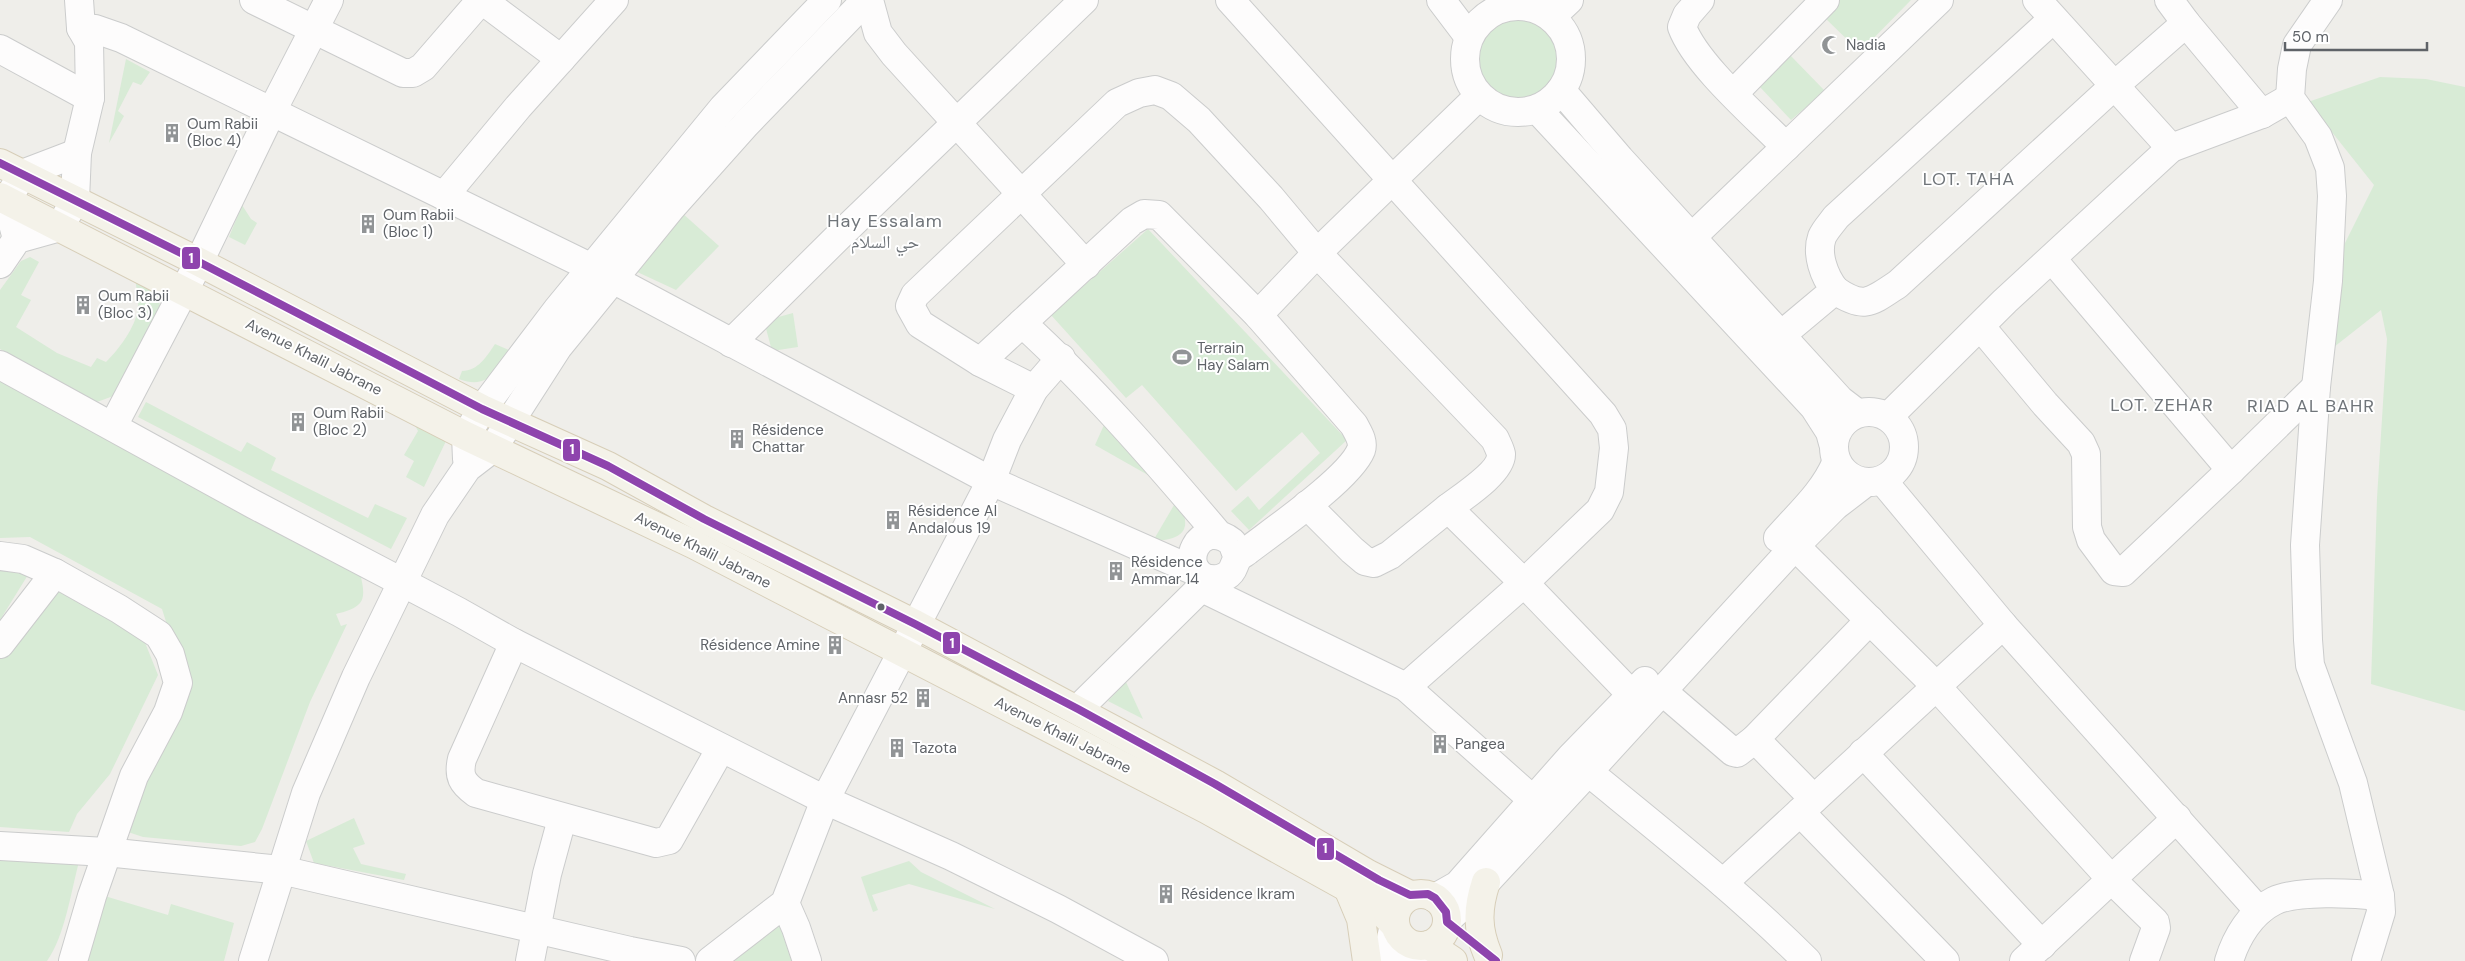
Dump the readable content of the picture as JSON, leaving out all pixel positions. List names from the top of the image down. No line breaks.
{"streets":{"main road":["Avenue Khalil Jabrane"]},"districts":["LOT. TAHA","Hay Essalam حي السلام","LOT. ZEHAR","RIAD AL BAHR"],"places":{"mosque":["Nadia"],"building":["Oum Rabii (Bloc 4)","Oum Rabii (Bloc 1)","Oum Rabii (Bloc 3)","Oum Rabii (Bloc 2)","Résidence Chattar","Résidence Al Andalous 19","Résidence Ammar 14","Résidence Amine","Annasr 52","Pangea","Tazota","Résidence Ikram"],"sports":["Terrain Hay Salam"]},"lines":["transit line 1"],"scale_bar":"50 m"}
